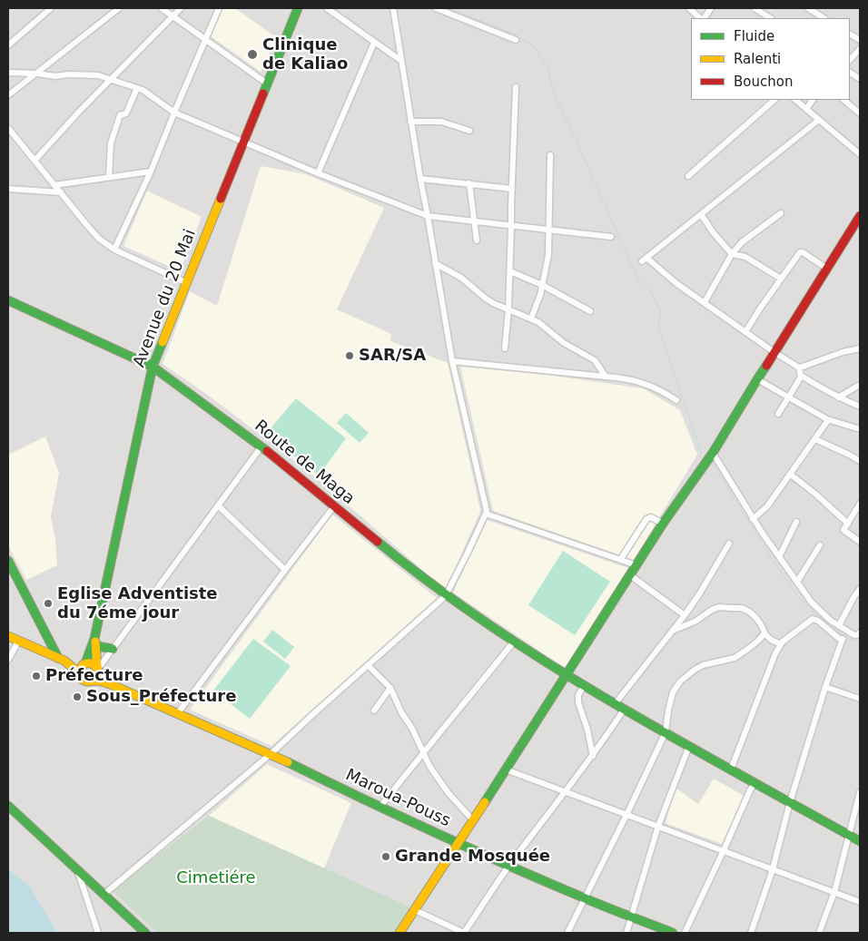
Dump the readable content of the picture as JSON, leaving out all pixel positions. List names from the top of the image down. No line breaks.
{"streets":{"main road":["Avenue du 20 Mai","Route de Maga","Maroua-Pouss"]},"crossings":[["Avenue du 20 Mai","Route de Maga"]],"parks":["Cimetiére"],"places":["Clinique de Kaliao","SAR/SA","Eglise Adventiste du 7éme jour","Préfecture","Sous_Préfecture","Grande Mosquée"],"legend":["Fluide","Ralenti","Bouchon"]}
